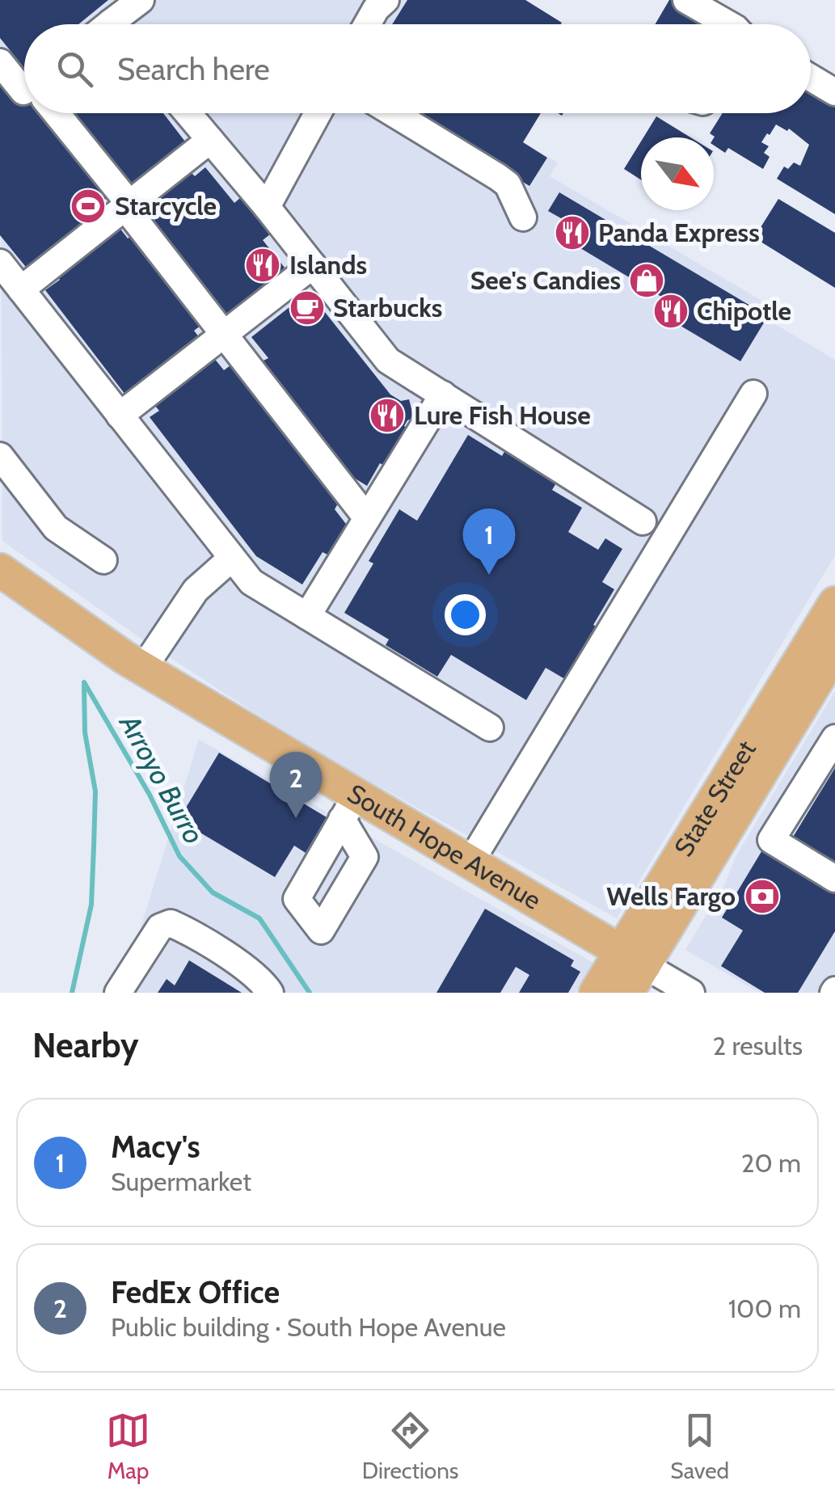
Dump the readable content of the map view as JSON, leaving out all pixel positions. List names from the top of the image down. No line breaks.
{"streets":{"main road":["State Street","South Hope Avenue"]},"crossings":[["State Street","South Hope Avenue"]],"water":["Arroyo Burro"],"places":{"sports":["Starcycle"],"restaurant":["Panda Express","Islands","Chipotle","Lure Fish House"],"shop":["See's Candies"],"cafe":["Starbucks"],"bank":["Wells Fargo"]},"north":"bottom right","page":{"search":"Search here","pins":["1","2"],"heading":["Nearby","2 results"],"list":[{"mark":"1","name":"Macy's","note":"Supermarket","value":"20 m"},{"mark":"2","name":"FedEx Office","note":"Public building · South Hope Avenue","value":"100 m"}],"nav":["Map","Directions","Saved"]}}
